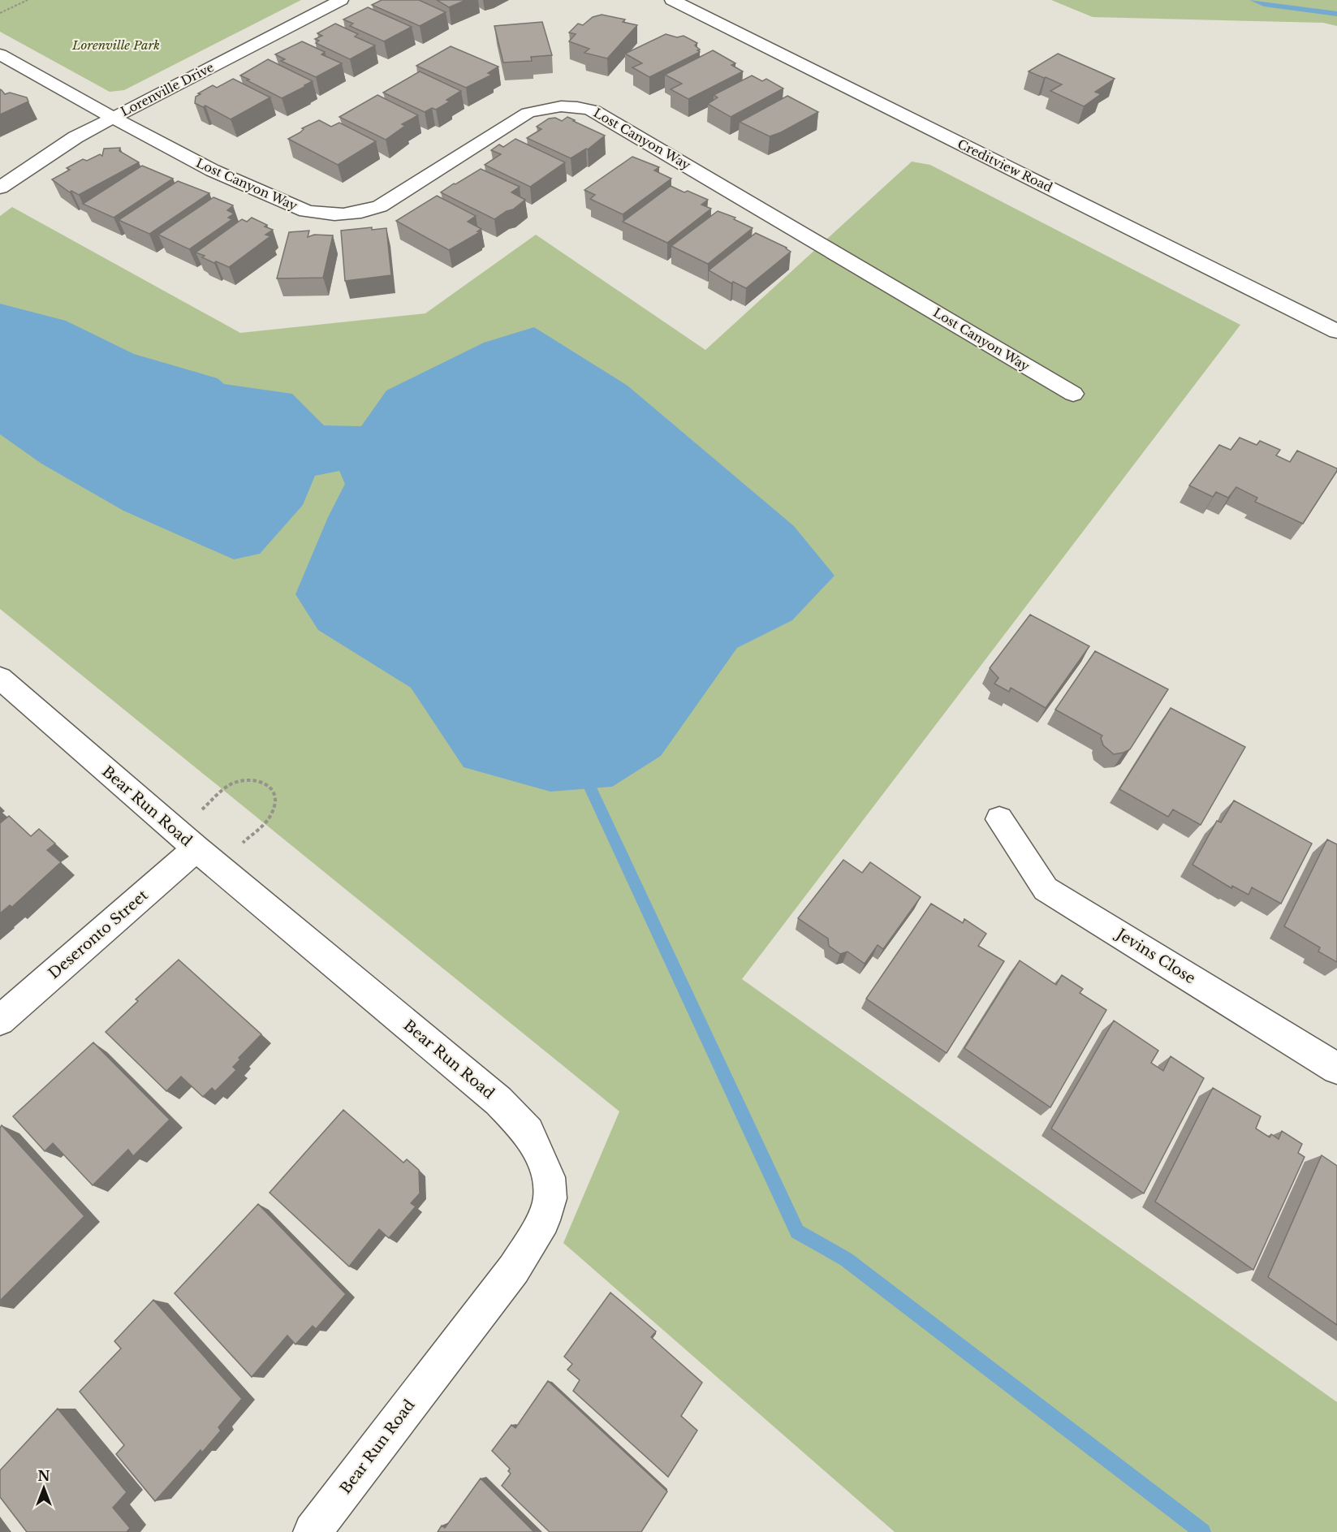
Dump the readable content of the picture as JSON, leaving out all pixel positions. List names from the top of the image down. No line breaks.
{"streets":{"street":["Lorenville Drive","Lost Canyon Way","Creditview Road","Bear Run Road","Deseronto Street","Jevins Close"]},"crossings":[["Lorenville Drive","Lost Canyon Way"],["Bear Run Road","Deseronto Street"]],"parks":["Lorenville Park"],"north":"top"}
